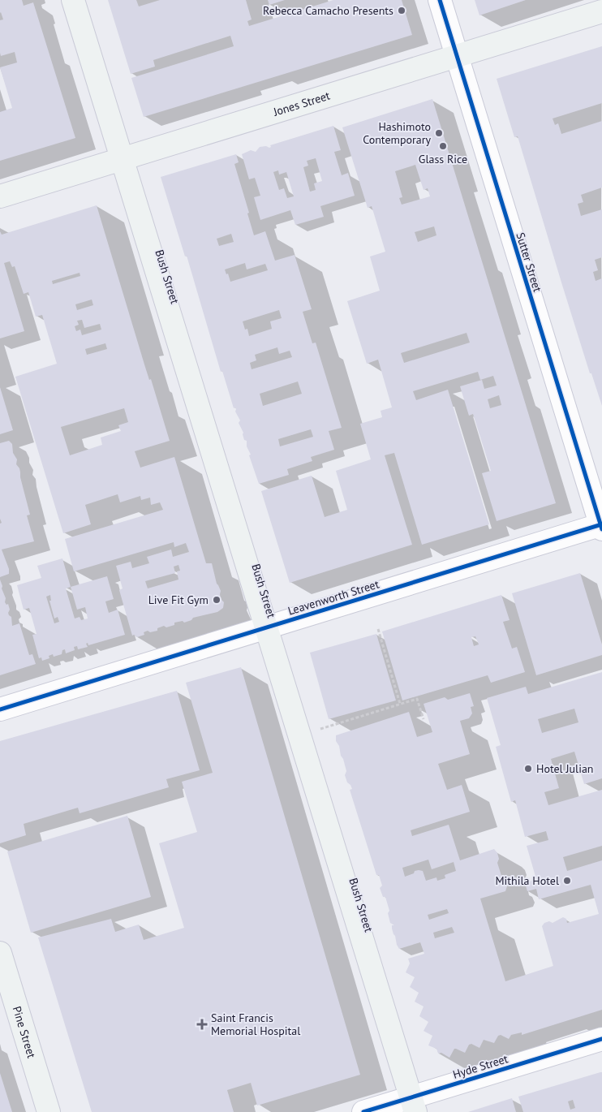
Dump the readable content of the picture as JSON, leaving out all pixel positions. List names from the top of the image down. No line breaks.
{"streets":{"main road":["Jones Street","Bush Street","Pine Street"],"street":["Sutter Street","Leavenworth Street","Hyde Street"]},"crossings":[["Jones Street","Sutter Street"],["Jones Street","Bush Street"],["Sutter Street","Leavenworth Street"],["Bush Street","Leavenworth Street"],["Bush Street","Hyde Street"]],"places":{"other":["Rebecca Camacho Presents","Hashimoto Contemporary","Glass Rice","Live Fit Gym","Hotel Julian","Mithila Hotel"],"health":["Saint Francis Memorial Hospital"]}}
